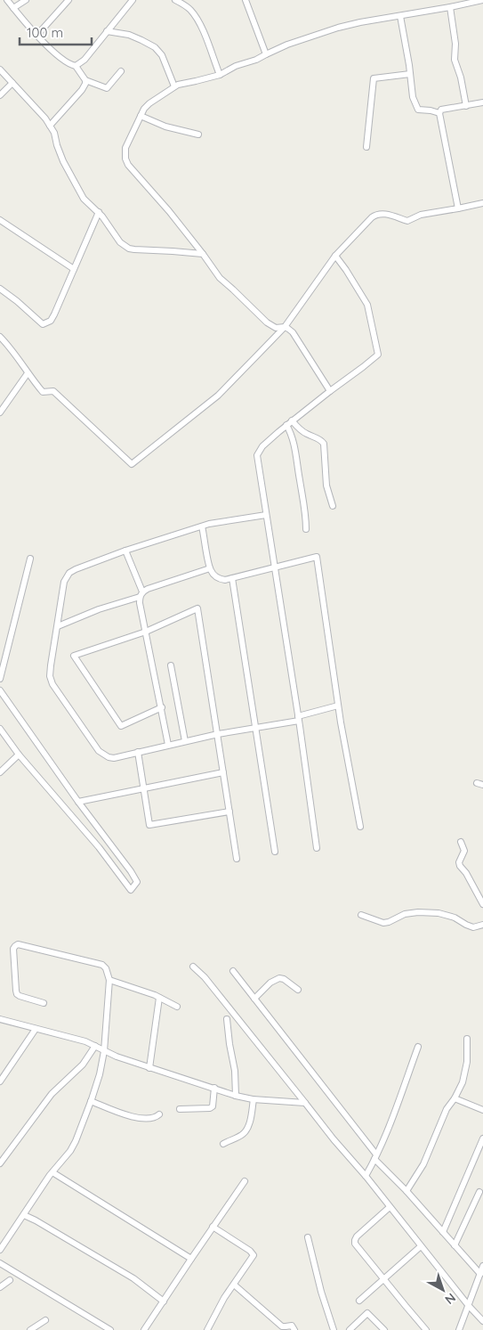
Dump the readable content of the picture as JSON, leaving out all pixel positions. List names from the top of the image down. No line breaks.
{"scale_bar":"100 m","north":"bottom right"}
